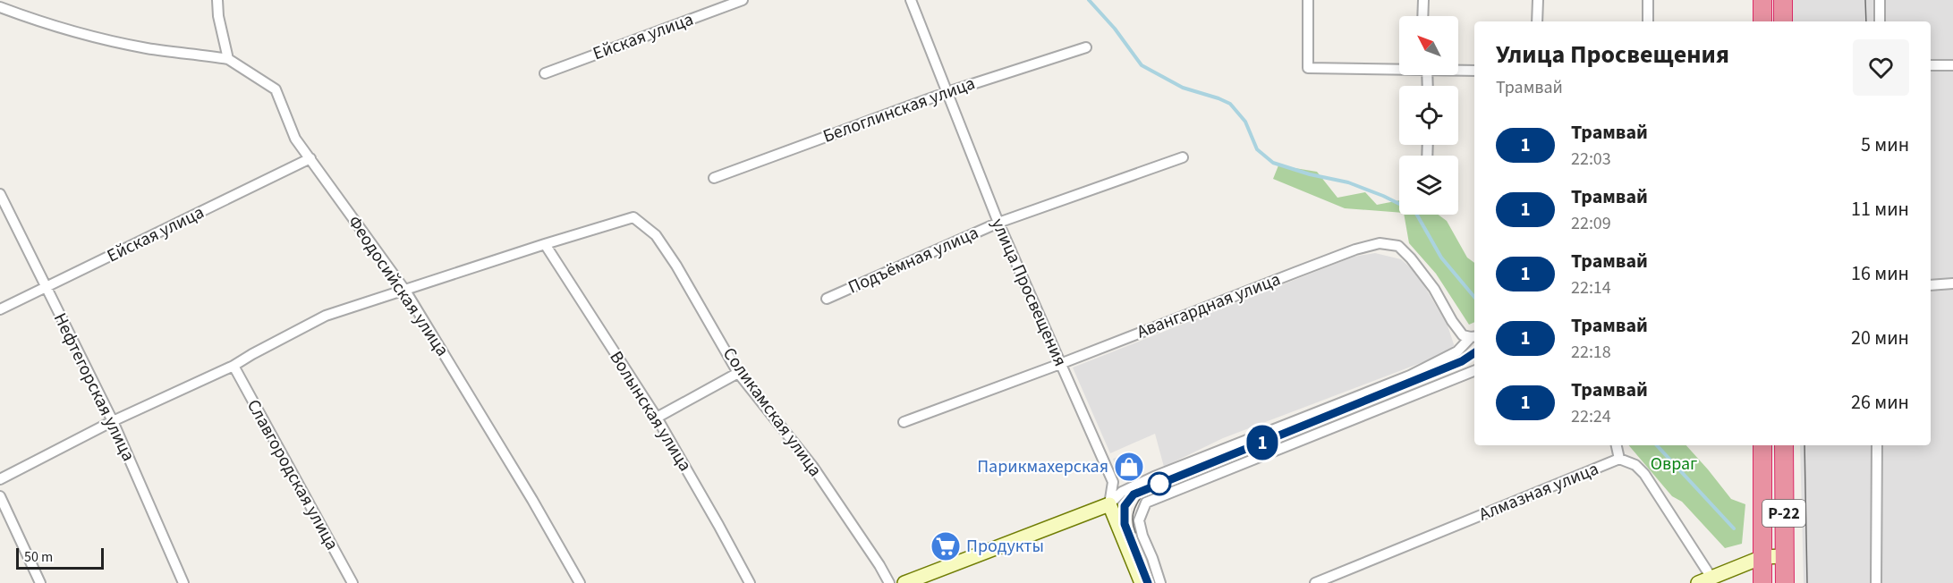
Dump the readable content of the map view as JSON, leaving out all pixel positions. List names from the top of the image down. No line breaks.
{"streets":{"highway":["Р-22"],"street":["Ейская улица","Белоглинская улица","Подъёмная улица","Феодосийская улица","улица Просвещения","Авангардная улица","Нефтегорская улица","Волынская улица","Соликамская улица","Славгородская улица","Алмазная улица"]},"crossings":[["Ейская улица","Феодосийская улица"],["Ейская улица","Нефтегорская улица"],["Белоглинская улица","улица Просвещения"],["Подъёмная улица","улица Просвещения"],["улица Просвещения","Авангардная улица"],["Волынская улица","Соликамская улица"]],"parks":["Овраг"],"places":{"shop":["Парикмахерская"],"supermarket":["Продукты"]},"lines":["tram line 1"],"scale_bar":"50 m","north":"top left","page":{"on_map":"1","heading":["Улица Просвещения","Трамвай"],"list":[{"mark":"1","name":"Трамвай","note":"22:03","value":"5 мин"},{"mark":"1","name":"Трамвай","note":"22:09","value":"11 мин"},{"mark":"1","name":"Трамвай","note":"22:14","value":"16 мин"},{"mark":"1","name":"Трамвай","note":"22:18","value":"20 мин"},{"mark":"1","name":"Трамвай","note":"22:24","value":"26 мин"}],"scale":"50 m"}}
